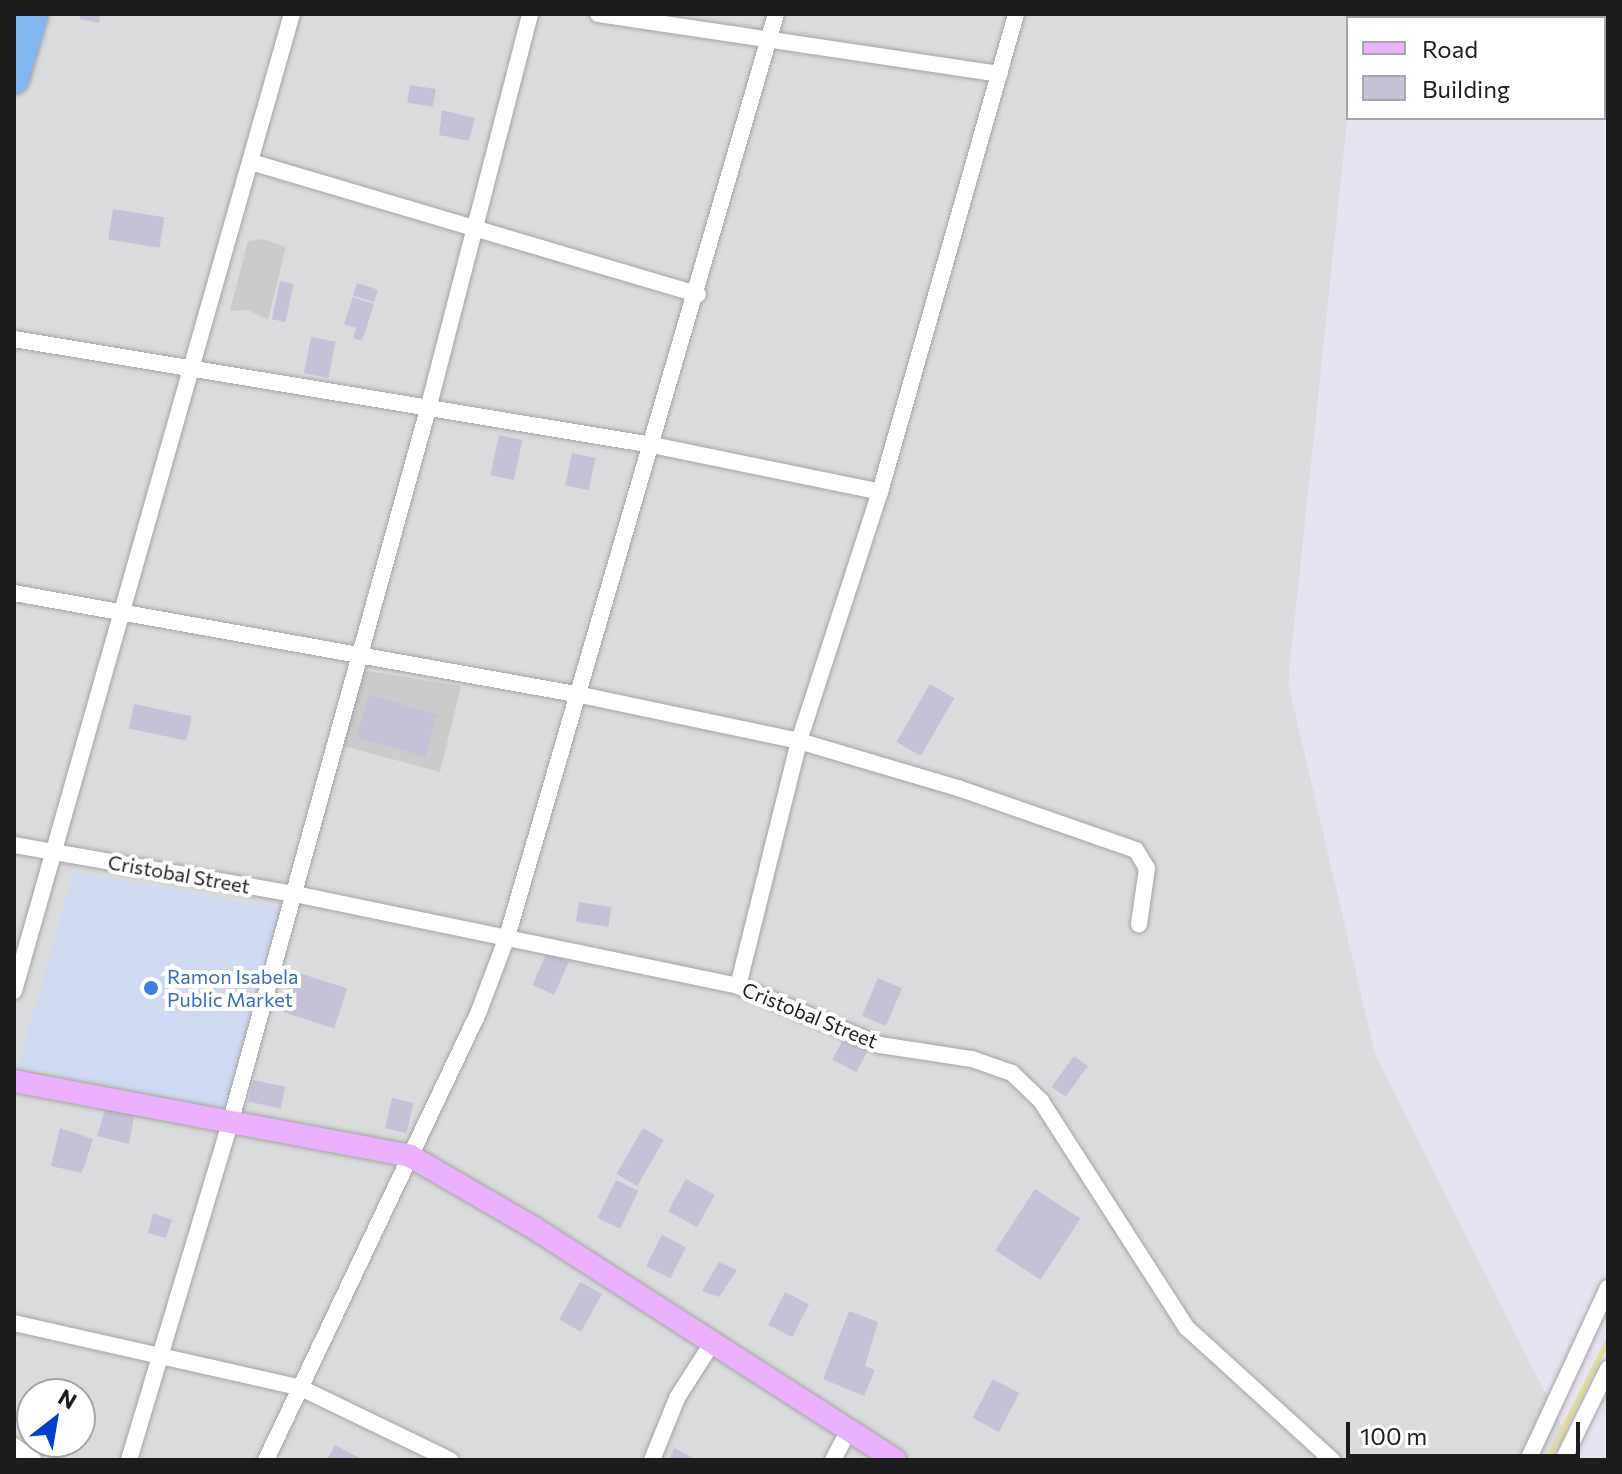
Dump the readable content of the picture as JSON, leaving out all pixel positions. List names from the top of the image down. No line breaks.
{"streets":{"street":["Cristobal Street"]},"places":["Ramon Isabela Public Market"],"legend":["Road","Building"],"scale_bar":"100 m","north":"top right"}
